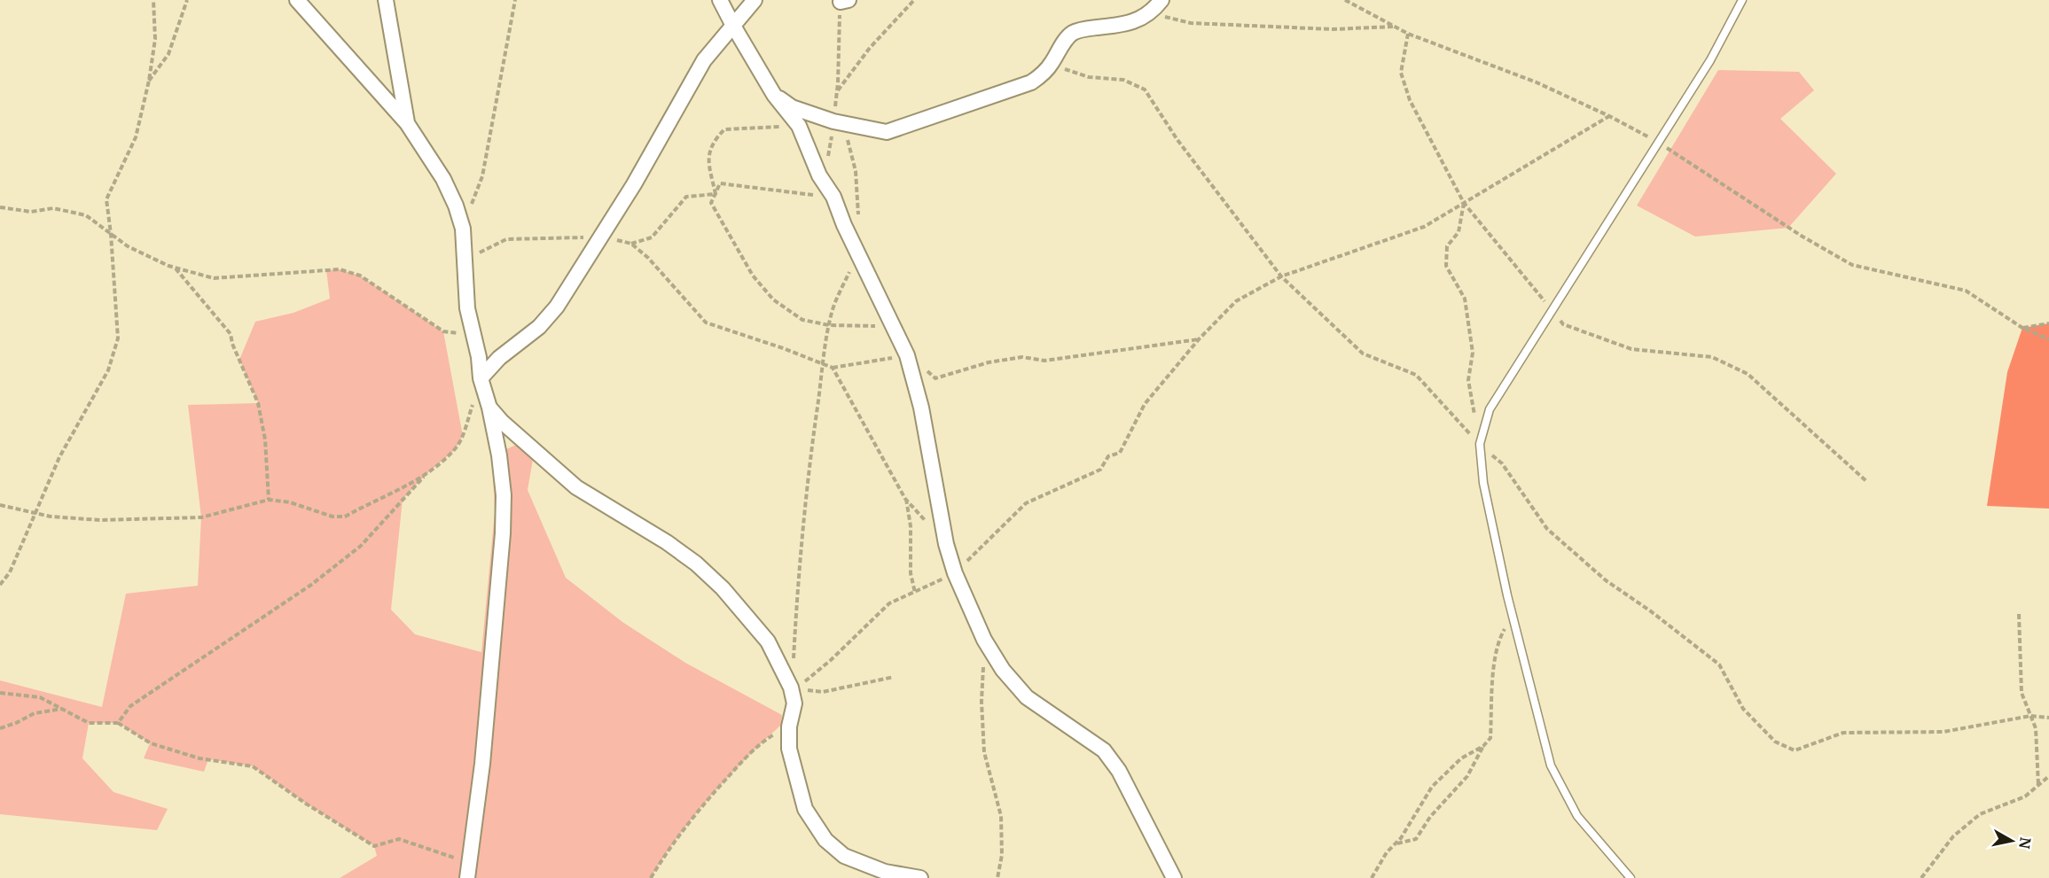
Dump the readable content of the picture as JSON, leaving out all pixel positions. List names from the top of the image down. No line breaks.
{"north":"right"}
